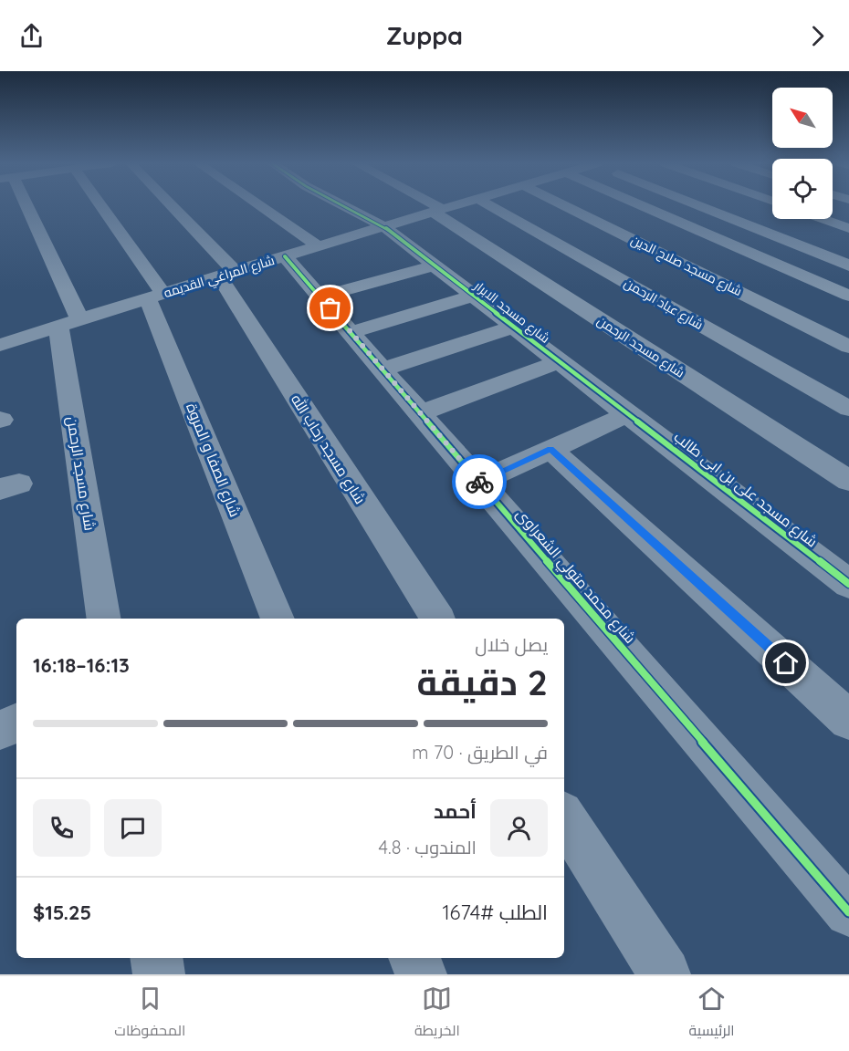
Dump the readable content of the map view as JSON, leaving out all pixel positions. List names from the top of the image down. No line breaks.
{"streets":{"street":["شارع مسجد صلاح الدين","شارع المراغي القديمه","شارع عباد الرحمن","شارع مسجد الابرار","شارع مسجد الرحمن","شارع مسجد رحاب الله","شارع الصفا و المروة","شارع مسجد على بن ابى طالب","شارع محمد متولي الشعراوى"]},"crossings":[["شارع المراغي القديمه","شارع مسجد الابرار"],["شارع المراغي القديمه","شارع مسجد الرحمن"],["شارع المراغي القديمه","شارع مسجد رحاب الله"],["شارع المراغي القديمه","شارع الصفا و المروة"],["شارع المراغي القديمه","شارع محمد متولي الشعراوى"],["شارع مسجد الابرار","شارع مسجد على بن ابى طالب"]],"north":"top left","page":{"header":"Zuppa","heading":["2 دقيقة","يصل خلال","16:13–16:18"],"panel":["أحمد","المندوب · 4.8","الطلب #1674","$15.25"],"bar":"في الطريق · 70 m","tabs":["الرئيسية","الخريطة","المحفوظات"]}}
